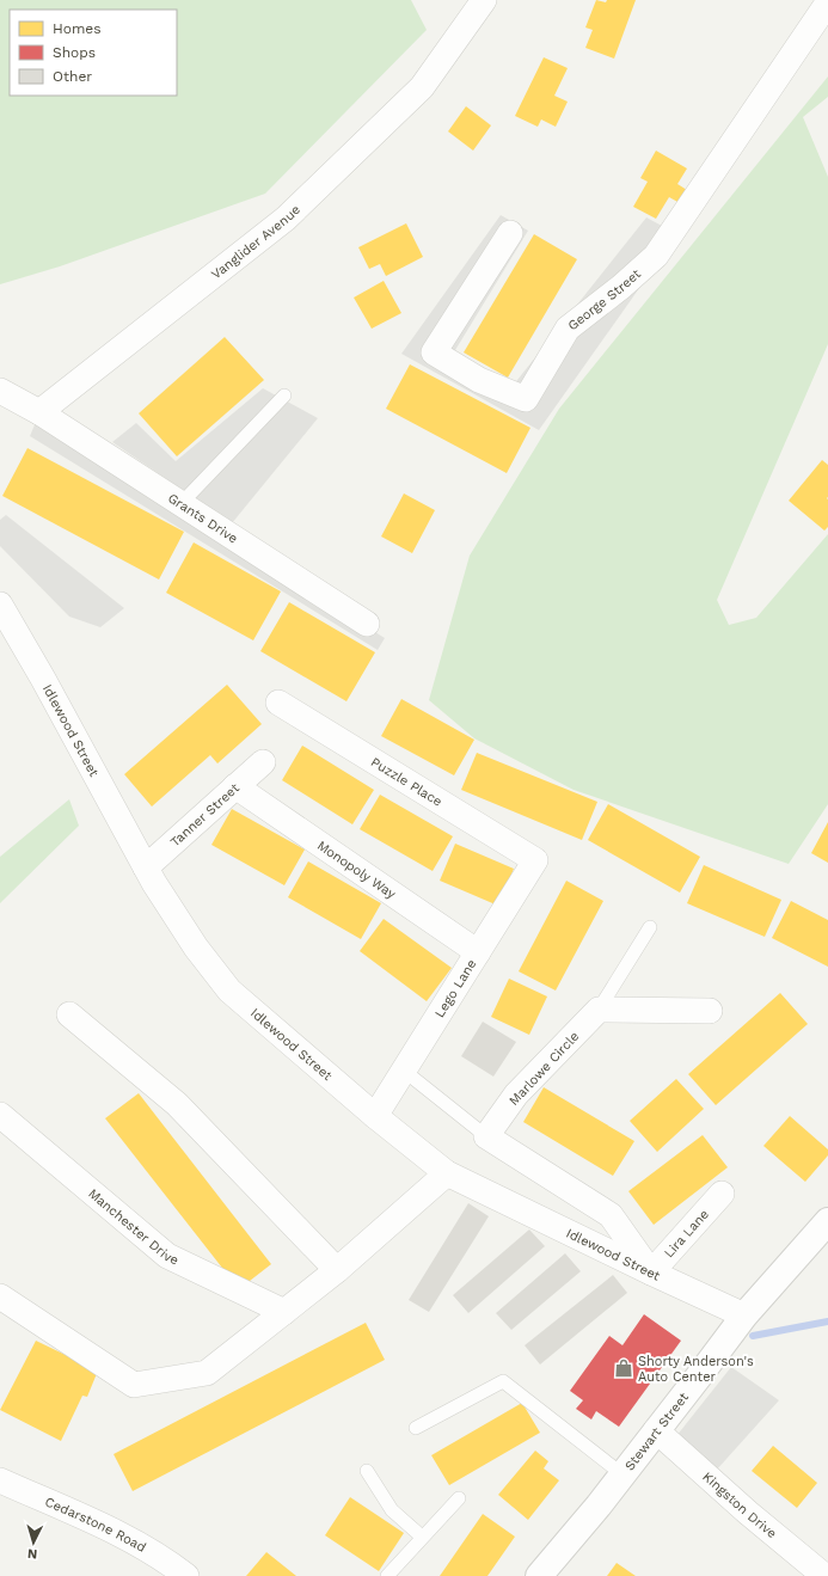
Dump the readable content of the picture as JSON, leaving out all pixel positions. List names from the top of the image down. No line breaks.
{"streets":{"street":["Vanglider Avenue","George Street","Grants Drive","Idlewood Street","Puzzle Place","Tanner Street","Monopoly Way","Lego Lane","Marlowe Circle","Manchester Drive","Lira Lane","Stewart Street","Kingston Drive","Cedarstone Road"]},"crossings":[["Vanglider Avenue","Grants Drive"],["Idlewood Street","Tanner Street"],["Idlewood Street","Lego Lane"],["Idlewood Street","Lira Lane"],["Idlewood Street","Stewart Street"],["Puzzle Place","Lego Lane"],["Tanner Street","Monopoly Way"],["Monopoly Way","Lego Lane"],["Stewart Street","Kingston Drive"]],"places":{"shop":["Shorty Anderson's Auto Center"]},"legend":["Homes","Shops","Other"],"north":"bottom"}
